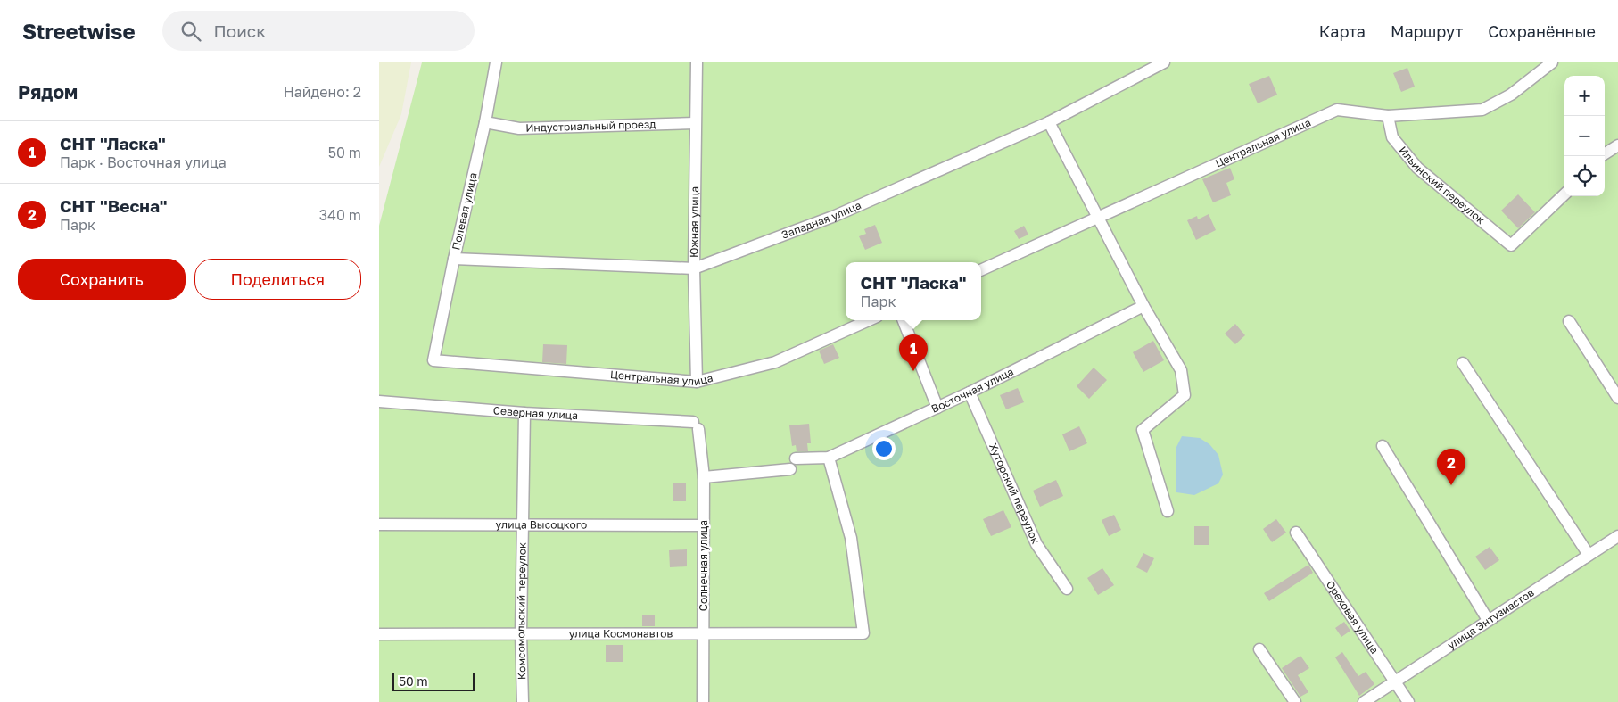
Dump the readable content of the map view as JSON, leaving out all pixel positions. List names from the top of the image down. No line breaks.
{"streets":{"street":["Индустриальный проезд","Центральная улица","Ильинский переулок","Полевая улица","Западная улица","Южная улица","Восточная улица","Северная улица","Хуторский переулок","улица Высоцкого","Солнечная улица","Комсомольский переулок","Ореховая улица","улица Энтузиастов","улица Космонавтов"]},"crossings":[["Индустриальный проезд","Полевая улица"],["Индустриальный проезд","Южная улица"],["Центральная улица","Ильинский переулок"],["Центральная улица","Полевая улица"],["Центральная улица","Южная улица"],["Полевая улица","Западная улица"],["Западная улица","Южная улица"],["Восточная улица","Хуторский переулок"],["Восточная улица","Солнечная улица"],["Восточная улица","улица Космонавтов"],["Северная улица","Солнечная улица"],["Северная улица","Комсомольский переулок"],["улица Высоцкого","Солнечная улица"],["улица Высоцкого","Комсомольский переулок"],["Солнечная улица","улица Космонавтов"],["Комсомольский переулок","улица Космонавтов"],["Ореховая улица","улица Энтузиастов"]],"scale_bar":"50 m","page":{"header":"Streetwise","search":"Поиск","nav":["Карта","Маршрут","Сохранённые"],"heading":["Рядом","Найдено: 2"],"map_buttons":["+","−"],"list":[{"mark":"1","name":"СНТ \"Ласка\"","note":"Парк · Восточная улица","value":"50 m"},{"mark":"2","name":"СНТ \"Весна\"","note":"Парк","value":"340 m"}],"buttons":["Сохранить","Поделиться"],"popup":["СНТ \"Ласка\"","Парк"],"pins":["1","2"],"scale":"50 m"}}
